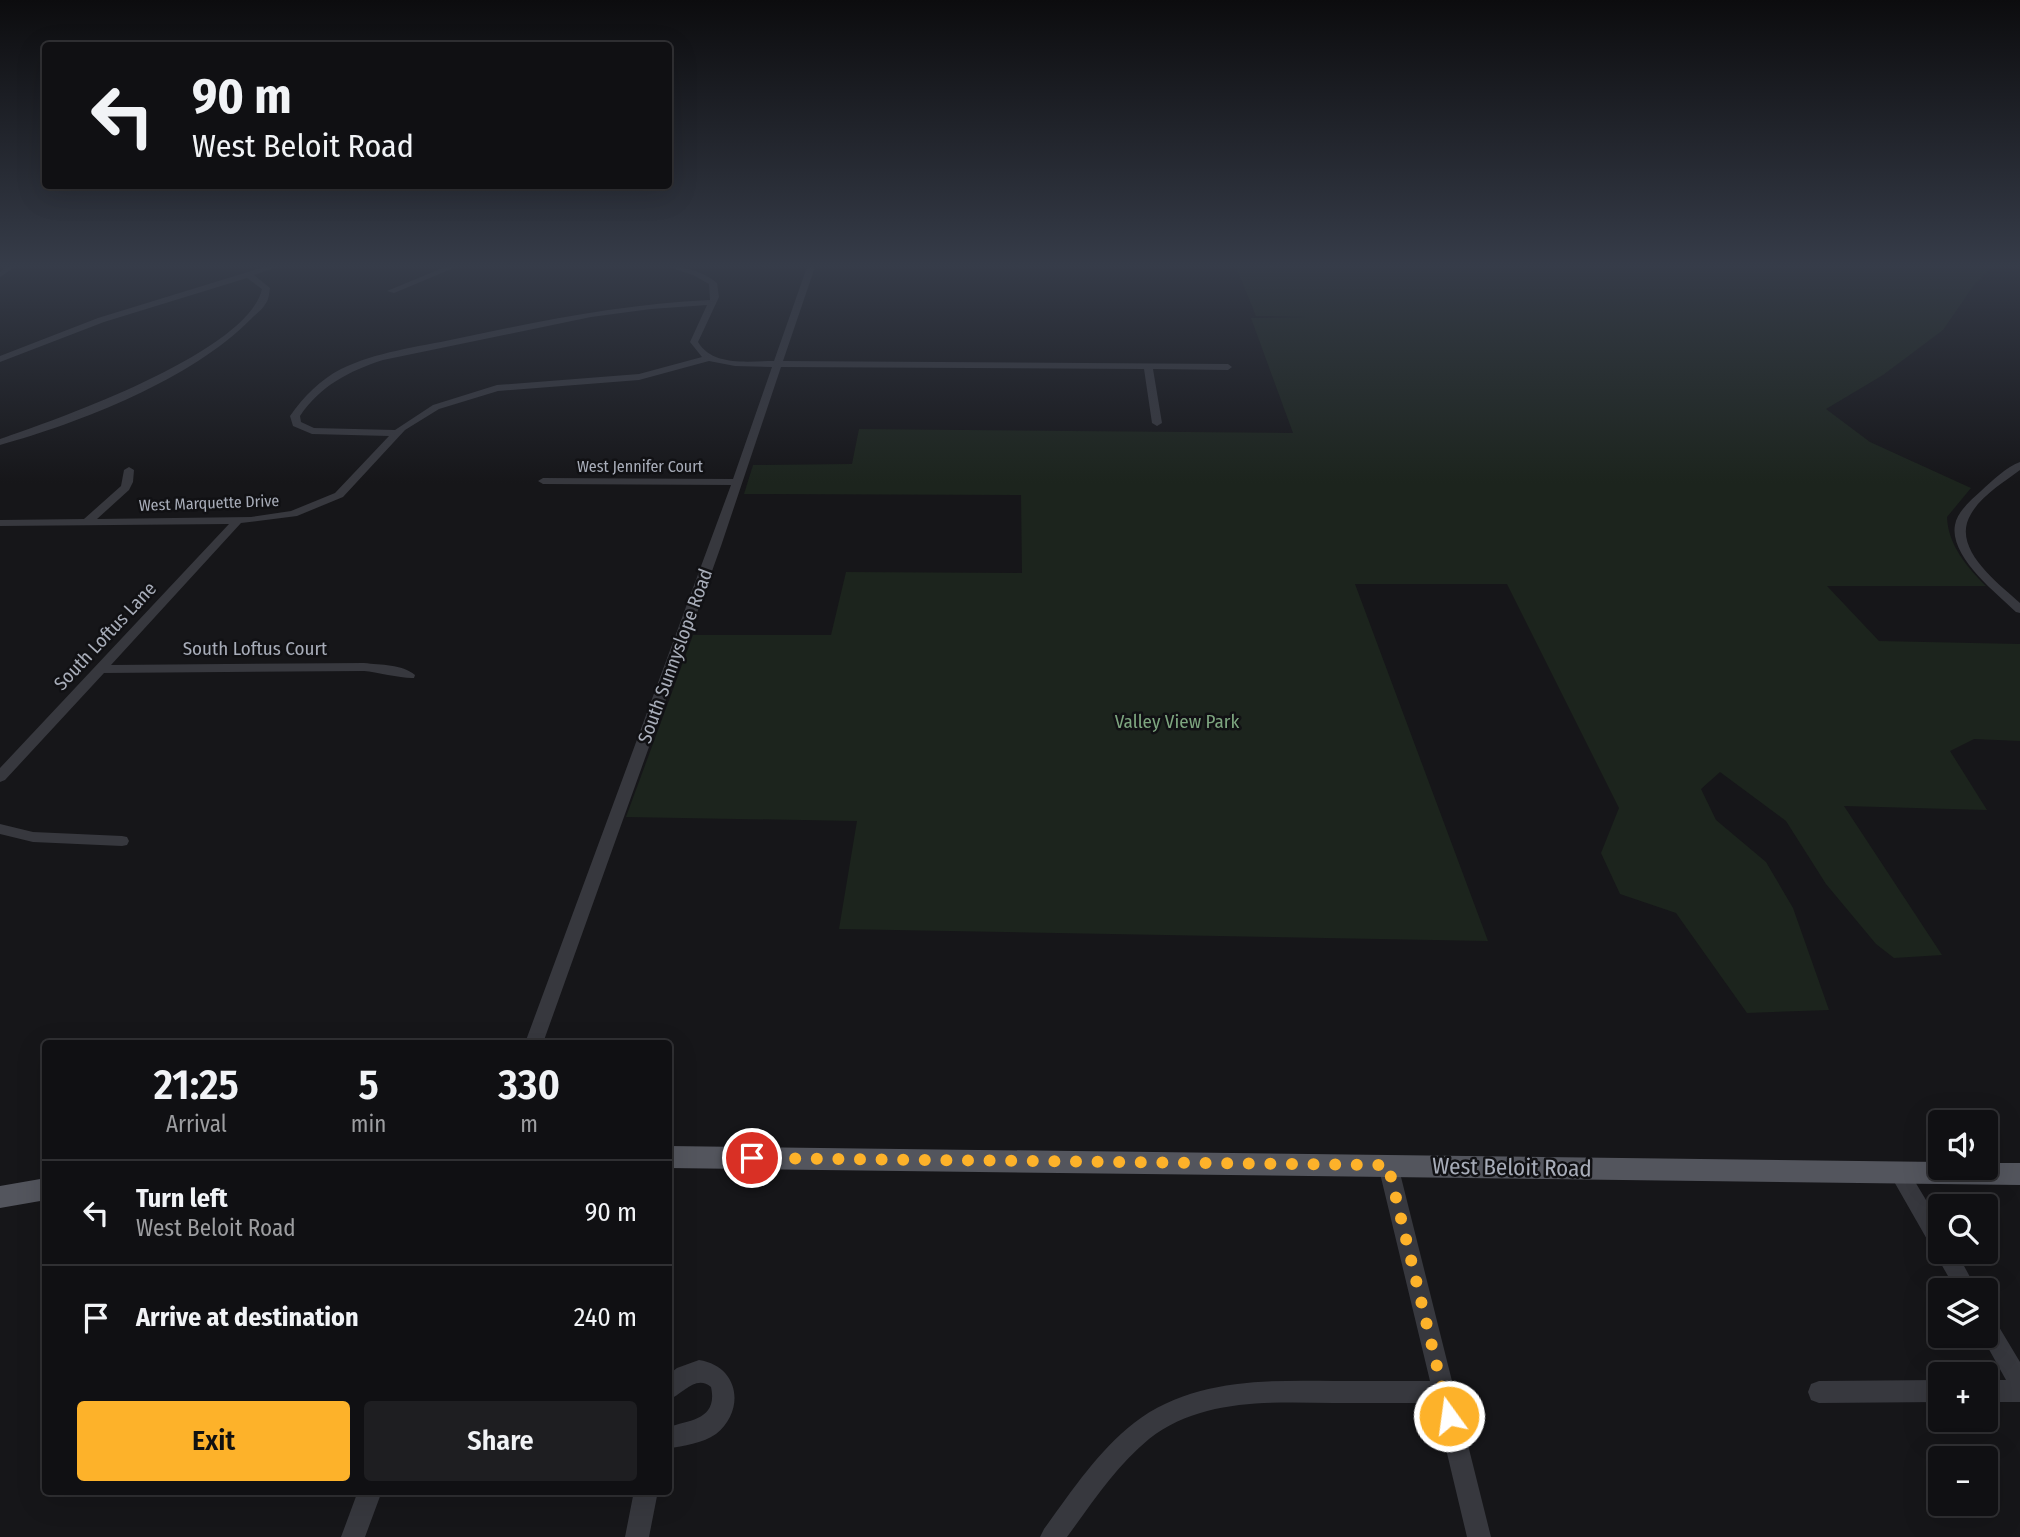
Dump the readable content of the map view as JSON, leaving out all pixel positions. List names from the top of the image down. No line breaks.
{"streets":{"main road":["West Beloit Road"],"street":["West Jennifer Court","West Marquette Drive","South Loftus Lane","South Loftus Court","South Sunnyslope Road"]},"crossings":[["West Jennifer Court","South Sunnyslope Road"],["West Marquette Drive","South Loftus Lane"],["South Loftus Lane","South Loftus Court"]],"parks":["Valley View Park"],"page":{"turn":["90 m","West Beloit Road"],"eta":["21:25","Arrival","5","min","330","m"],"map_buttons":["+","−"],"list":[{"name":"Turn left","note":"West Beloit Road","value":"90 m"},{"name":"Arrive at destination","value":"240 m"}],"buttons":["Exit","Share"]}}
